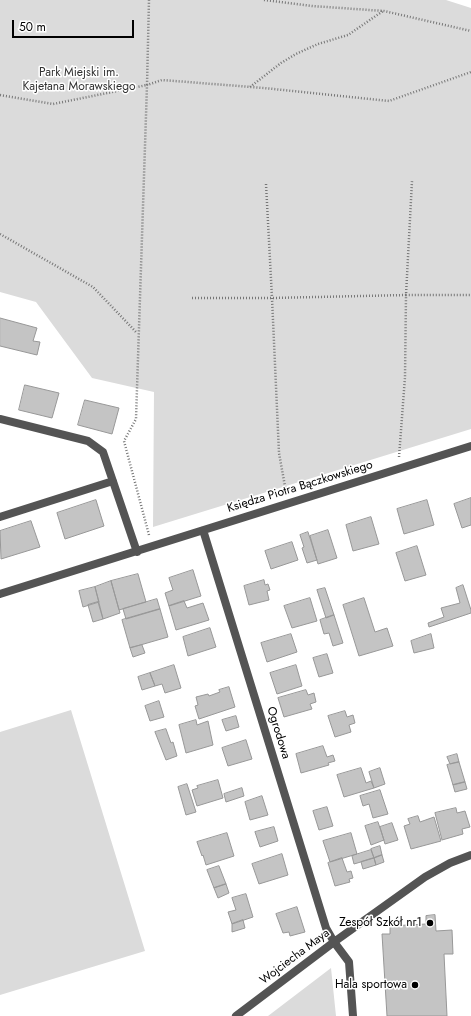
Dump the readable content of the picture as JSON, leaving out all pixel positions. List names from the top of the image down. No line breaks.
{"streets":{"street":["Księdza Piotra Bączkowskiego","Ogrodowa","Wojciecha Maya"]},"crossings":[["Księdza Piotra Bączkowskiego","Ogrodowa"],["Ogrodowa","Wojciecha Maya"]],"parks":["Park Miejski im. Kajetana Morawskiego"],"places":["Zespół Szkół nr1","Hala sportowa"],"scale_bar":"50 m"}
